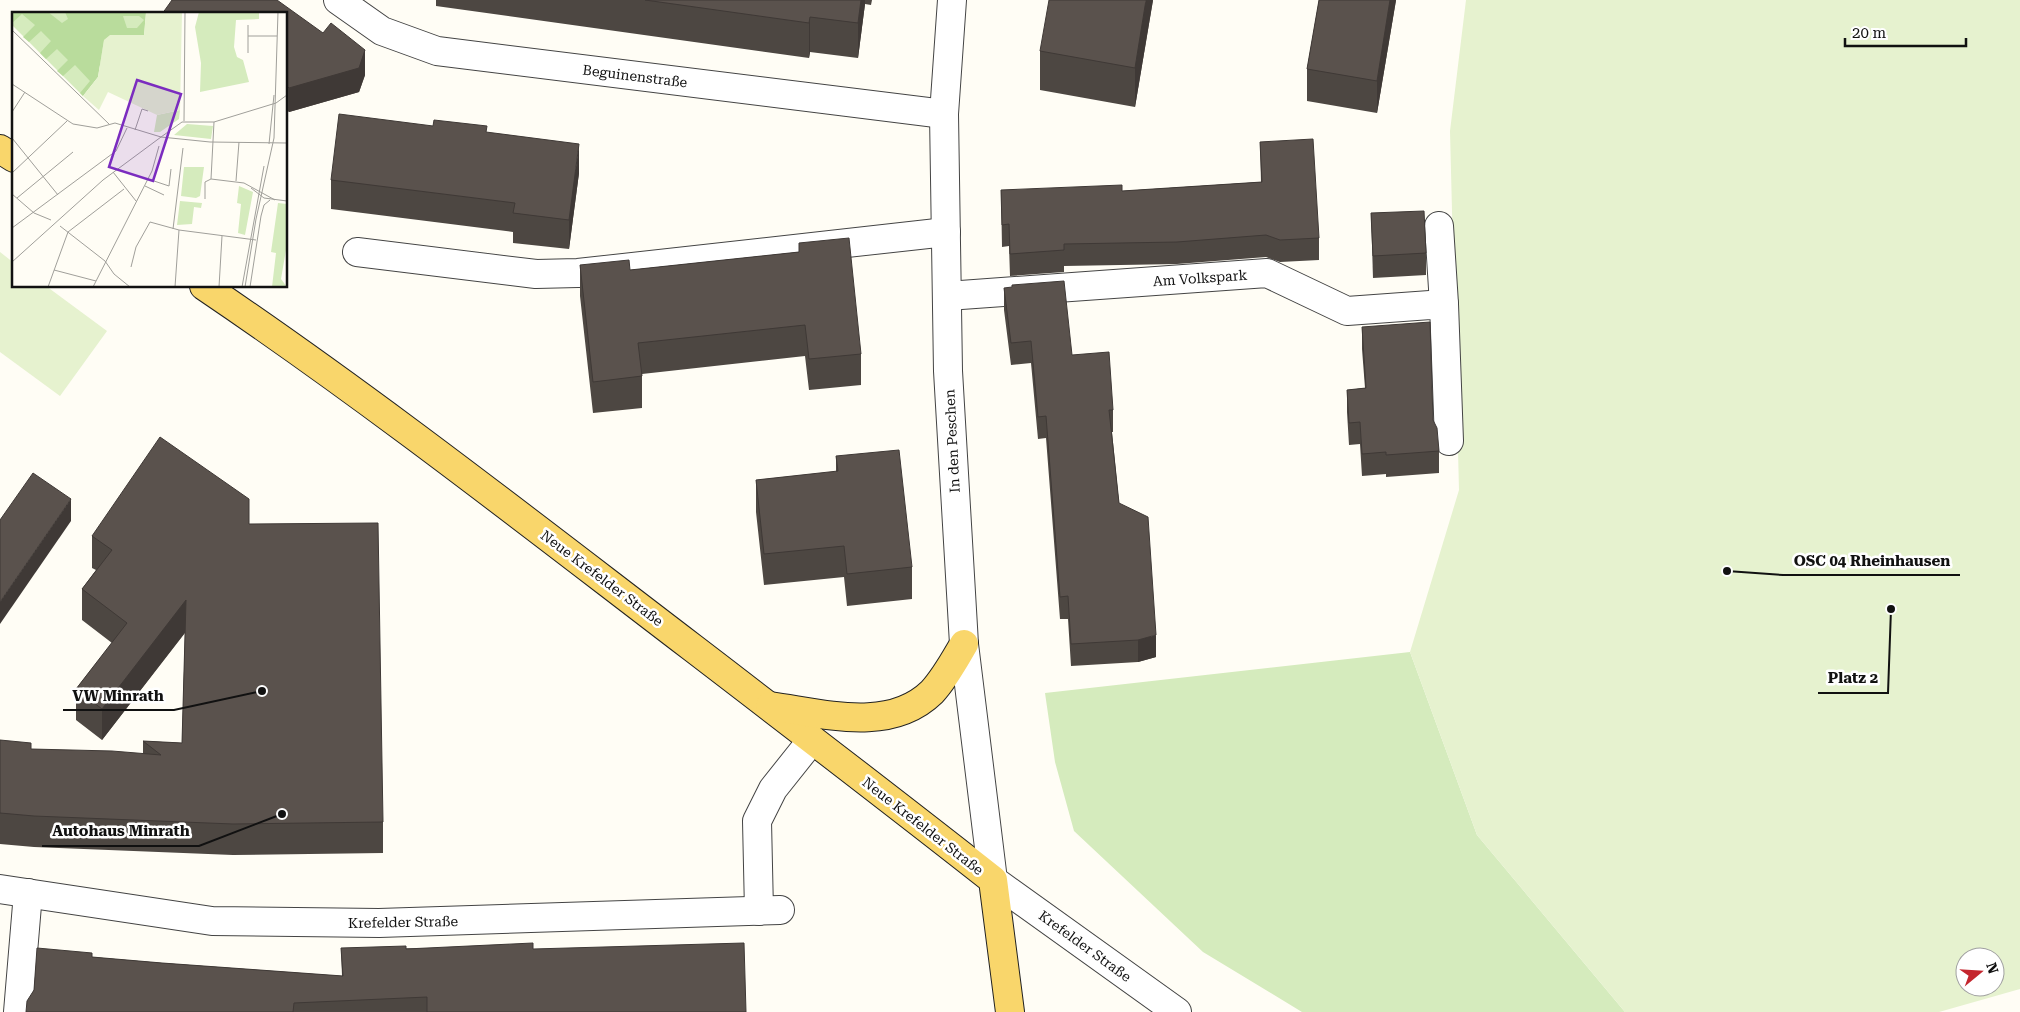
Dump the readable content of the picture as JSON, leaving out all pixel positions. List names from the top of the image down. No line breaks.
{"streets":{"main road":["Neue Krefelder Straße"],"street":["Beguinenstraße","Am Volkspark","In den Peschen","Krefelder Straße"]},"crossings":[["Beguinenstraße","In den Peschen"],["Am Volkspark","In den Peschen"],["In den Peschen","Neue Krefelder Straße"],["In den Peschen","Krefelder Straße"],["Neue Krefelder Straße","Krefelder Straße"]],"places":["OSC 04 Rheinhausen","Platz 2","VW Minrath","Autohaus Minrath"],"scale_bar":"20 m","north":"right"}
